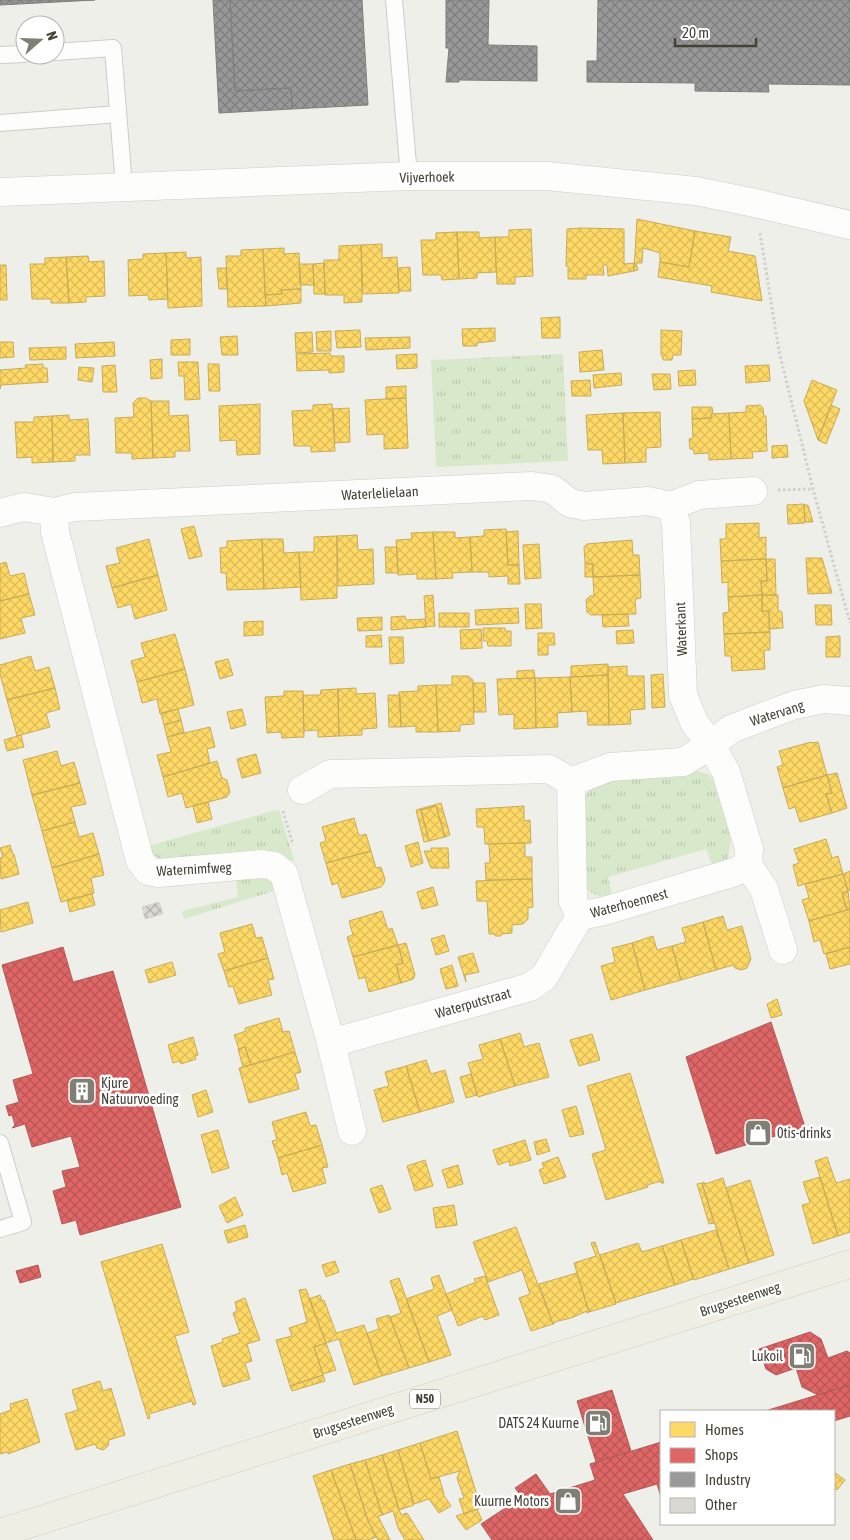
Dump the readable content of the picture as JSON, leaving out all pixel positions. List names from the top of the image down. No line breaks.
{"streets":{"main road":["Brugsesteenweg","N50"],"street":["Vijverhoek","Waterlelielaan","Waterkant","Watervang","Waternimfweg","Waterhoennest","Waterputstraat"]},"crossings":[["Waterlelielaan","Waterkant"],["Waterlelielaan","Waternimfweg"],["Waterkant","Watervang"],["Waterhoennest","Waterputstraat"]],"places":{"building":["Kjure Natuurvoeding"],"shop":["0tis-drinks","Kuurne Motors"],"fuel station":["Lukoil","DATS 24 Kuurne"]},"legend":["Homes","Shops","Industry","Other"],"scale_bar":"20 m","north":"right"}
